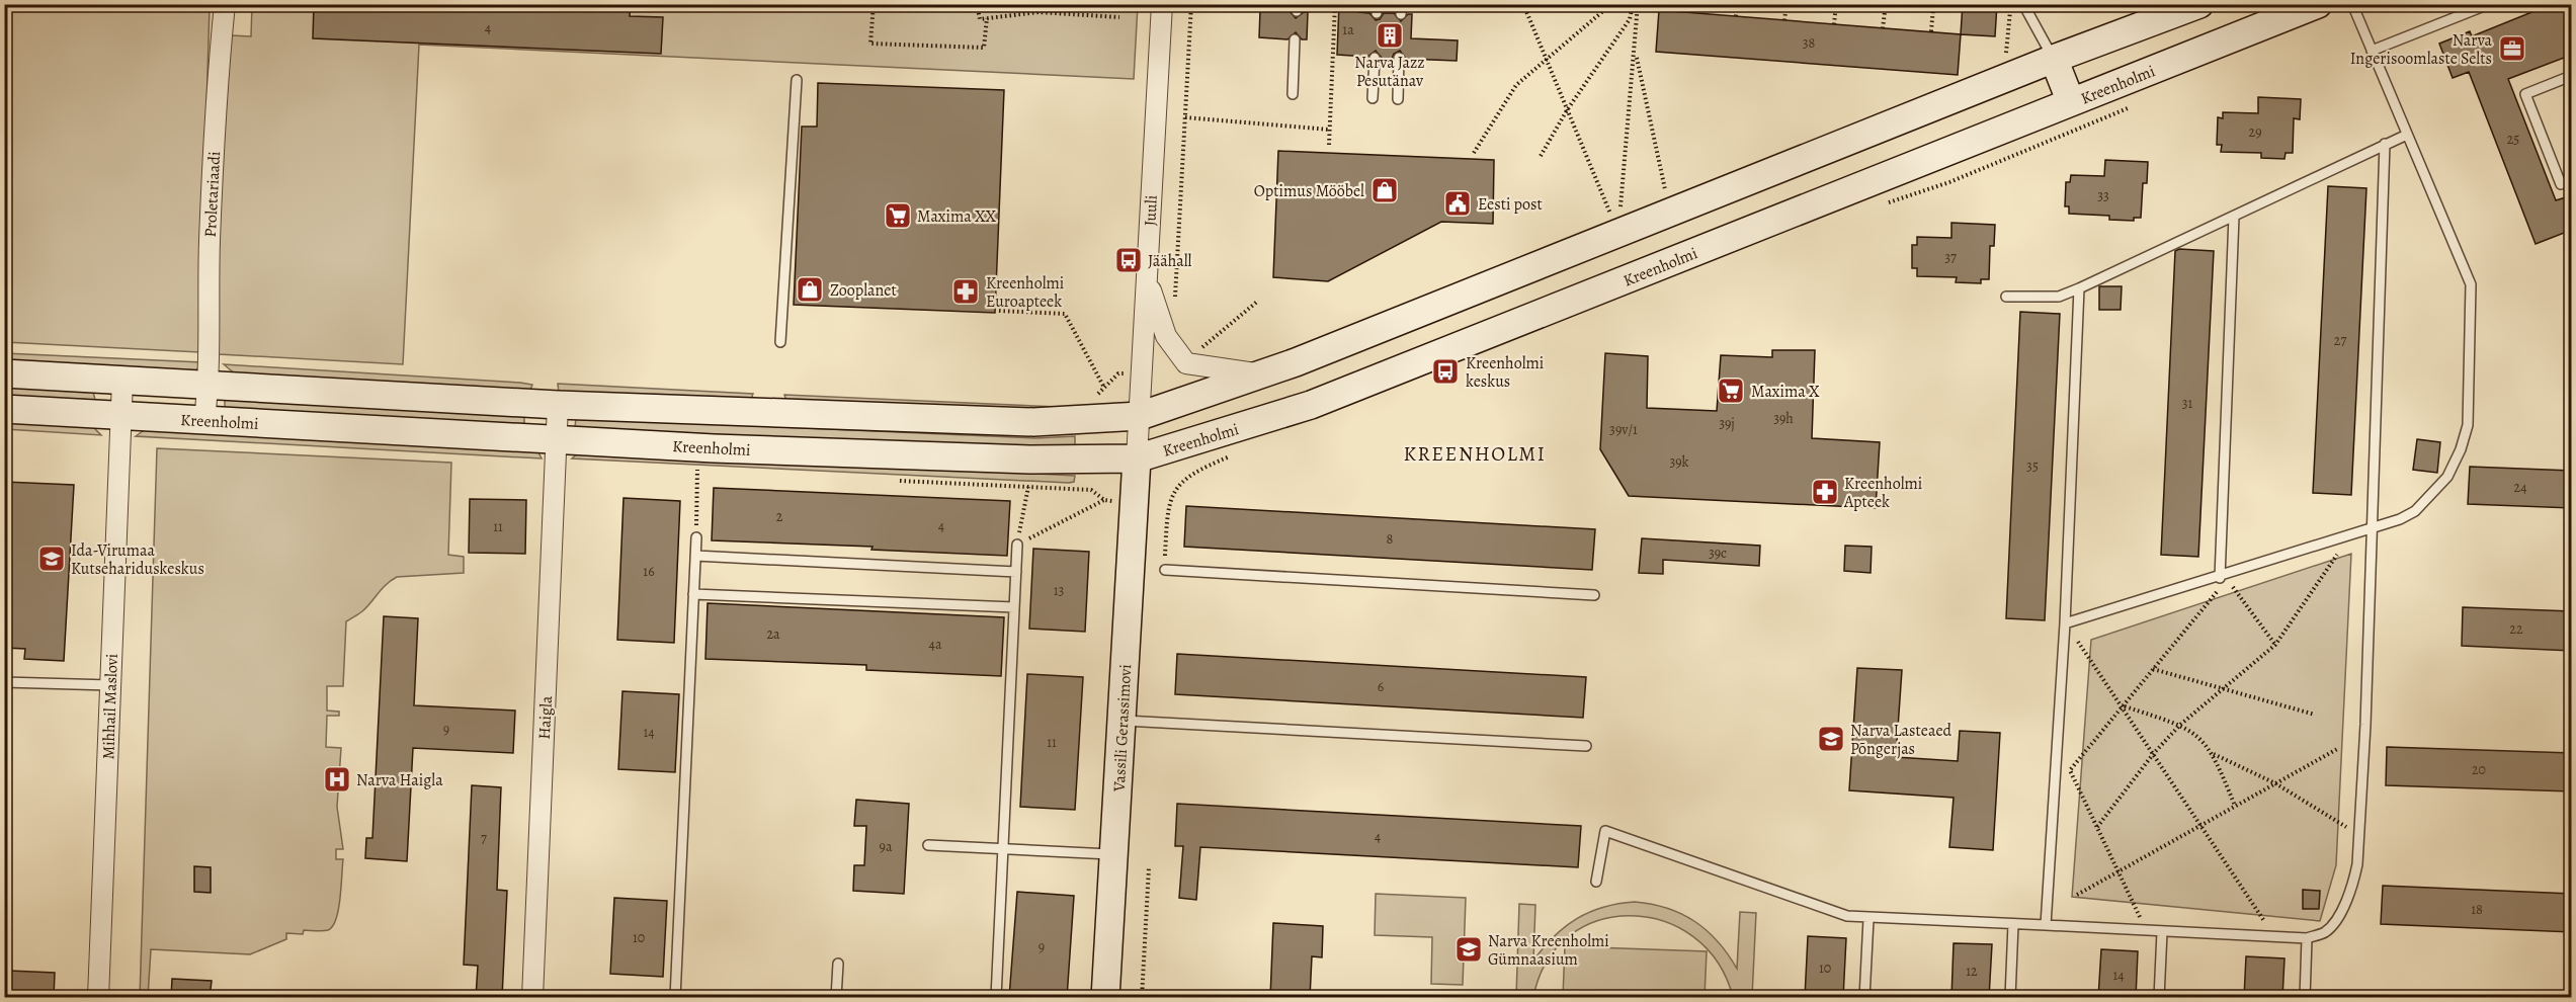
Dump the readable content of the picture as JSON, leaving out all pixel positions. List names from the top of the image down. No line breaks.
{"streets":{"main road":["Kreenholmi","Vassili Gerassimovi"],"street":["Proletariaadi","Juuli","Mihhail Maslovi","Haigla"]},"crossings":[["Kreenholmi","Proletariaadi"],["Kreenholmi","Juuli"],["Kreenholmi","Mihhail Maslovi"],["Kreenholmi","Haigla"],["Kreenholmi","Vassili Gerassimovi"],["Juuli","Vassili Gerassimovi"]],"districts":["KREENHOLMI"],"places":{"building":["Narva Jazz Pesutänav"],"office":["Narva Ingerisoomlaste Selts"],"shop":["Optimus Mööbel","Zooplanet"],"public building":["Eesti post"],"supermarket":["Maxima XX","Maxima X"],"bus stop":["Jäähall","Kreenholmi keskus"],"pharmacy":["Kreenholmi Euroapteek","Kreenholmi Apteek"],"school or university":["Ida-Virumaa Kutsehariduskeskus","Narva Lasteaed Põngerjas","Narva Kreenholmi Gümnaasium"],"hospital":["Narva Haigla"]},"house_numbers":["4","1a","38","29","25","33","37","27","31","39h","39j","39v/1","39k","35","24","2","4","11","8","39c","16","13","22","2a","4a","6","9","14","11","20","4","7","9a","18","10","9","10","12","14"]}
